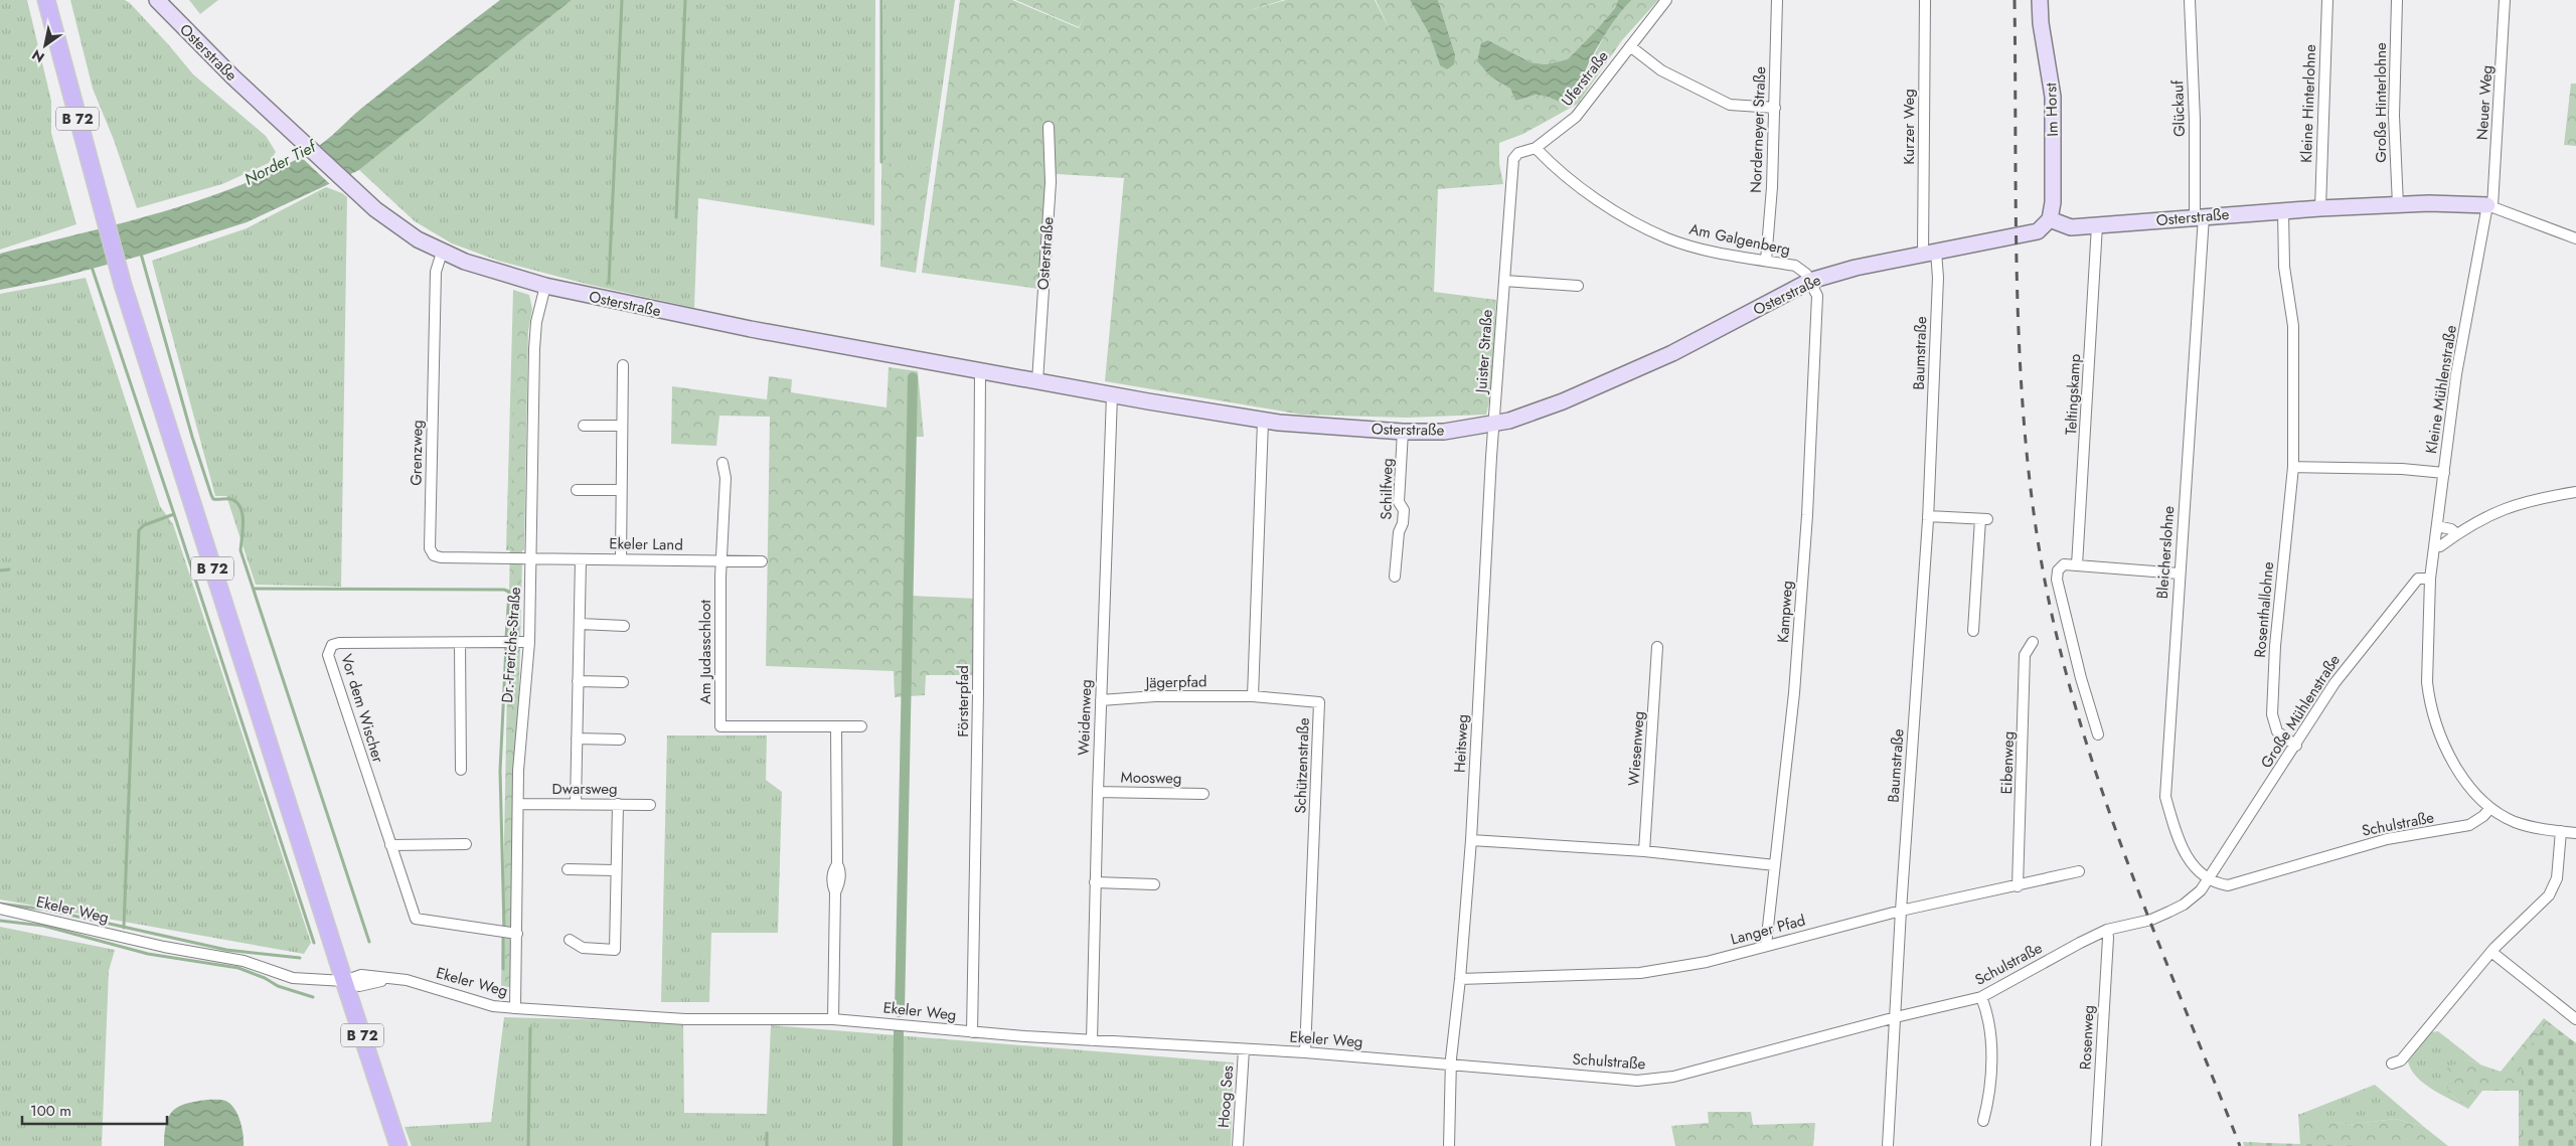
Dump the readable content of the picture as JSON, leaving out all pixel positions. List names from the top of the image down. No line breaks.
{"streets":{"main road":["B 72"],"street":["Osterstraße","Uferstraße","Große Hinterlohne","Neuer Weg","Kleine Hinterlohne","Glückauf","Im Horst","Kurzer Weg","Norderneyer Straße","Am Galgenberg","Juister Straße","Baumstraße","Kleine Mühlenstraße","Teltingskamp","Grenzweg","Schilfweg","Ekeler Land","Bleicherslohne","Rosenthallohne","Kampweg","Dr.-Frerichs-Straße","Am Judasschloot","Jägerpfad","Försterpfad","Vor dem Wischer","Große Mühlenstraße","Weidenweg","Heitsweg","Wiesenweg","Eibenweg","Schützenstraße","Moosweg","Dwarsweg","Schulstraße","Ekeler Weg","Langer Pfad","Rosenweg","Hoog Ses"]},"crossings":[["Osterstraße","Große Hinterlohne"],["Osterstraße","Neuer Weg"],["Osterstraße","Kleine Hinterlohne"],["Osterstraße","Glückauf"],["Osterstraße","Im Horst"],["Osterstraße","Kurzer Weg"],["Osterstraße","Am Galgenberg"],["Osterstraße","Juister Straße"],["Osterstraße","Baumstraße"],["Osterstraße","Kleine Mühlenstraße"],["Osterstraße","Teltingskamp"],["Osterstraße","Grenzweg"],["Osterstraße","Schilfweg"],["Osterstraße","Bleicherslohne"],["Osterstraße","Rosenthallohne"],["Osterstraße","Kampweg"],["Osterstraße","Dr.-Frerichs-Straße"],["Osterstraße","Försterpfad"],["Osterstraße","Weidenweg"],["Osterstraße","Heitsweg"],["Uferstraße","Am Galgenberg"],["Uferstraße","Juister Straße"],["Neuer Weg","Kleine Mühlenstraße"],["Glückauf","Bleicherslohne"],["B 72","Ekeler Weg"],["Kurzer Weg","Baumstraße"],["Norderneyer Straße","Am Galgenberg"],["Am Galgenberg","Kampweg"],["Juister Straße","Heitsweg"],["Baumstraße","Schulstraße"],["Baumstraße","Langer Pfad"],["Kleine Mühlenstraße","Große Mühlenstraße"],["Grenzweg","Ekeler Land"],["Grenzweg","Dr.-Frerichs-Straße"],["Ekeler Land","Dr.-Frerichs-Straße"],["Ekeler Land","Am Judasschloot"],["Bleicherslohne","Große Mühlenstraße"],["Bleicherslohne","Schulstraße"],["Rosenthallohne","Große Mühlenstraße"],["Kampweg","Langer Pfad"],["Dr.-Frerichs-Straße","Vor dem Wischer"],["Dr.-Frerichs-Straße","Dwarsweg"],["Dr.-Frerichs-Straße","Ekeler Weg"],["Jägerpfad","Weidenweg"],["Jägerpfad","Schützenstraße"],["Försterpfad","Ekeler Weg"],["Große Mühlenstraße","Schulstraße"],["Weidenweg","Moosweg"],["Weidenweg","Ekeler Weg"],["Heitsweg","Schulstraße"],["Heitsweg","Ekeler Weg"],["Heitsweg","Langer Pfad"],["Eibenweg","Langer Pfad"],["Schützenstraße","Ekeler Weg"],["Schulstraße","Ekeler Weg"],["Schulstraße","Rosenweg"],["Ekeler Weg","Hoog Ses"]],"water":["Norder Tief"],"scale_bar":"100 m","north":"bottom left"}
